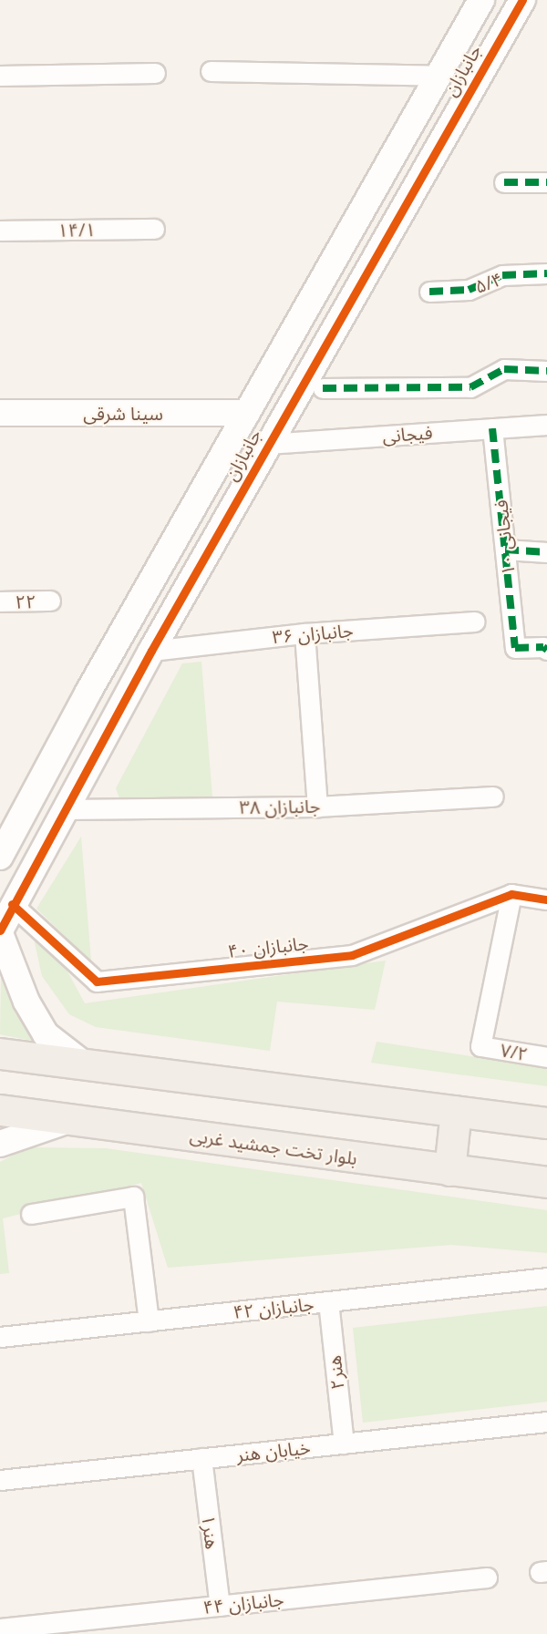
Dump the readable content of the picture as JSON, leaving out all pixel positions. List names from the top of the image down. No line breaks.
{"streets":{"main road":["بلوار تخت جمشید غربی"],"street":["جانبازان","۱۴/۱","۵/۴","سینا شرقی","فیجانی","فیجانی ۱۰","۲۲","۳۶ جانبازان","۳۸ جانبازان","۴۰ جانبازان","۷/۲","۴۲ جانبازان","هنر۲","خیابان هنر","هنر۱","۴۴ جانبازان"]},"crossings":[["جانبازان","سینا شرقی"],["جانبازان","فیجانی"],["جانبازان","۳۶ جانبازان"],["جانبازان","۳۸ جانبازان"],["جانبازان","۴۰ جانبازان"],["فیجانی","فیجانی ۱۰"],["۴۰ جانبازان","۷/۲"],["۴۲ جانبازان","هنر۲"],["هنر۲","خیابان هنر"],["خیابان هنر","هنر۱"],["هنر۱","۴۴ جانبازان"]]}
